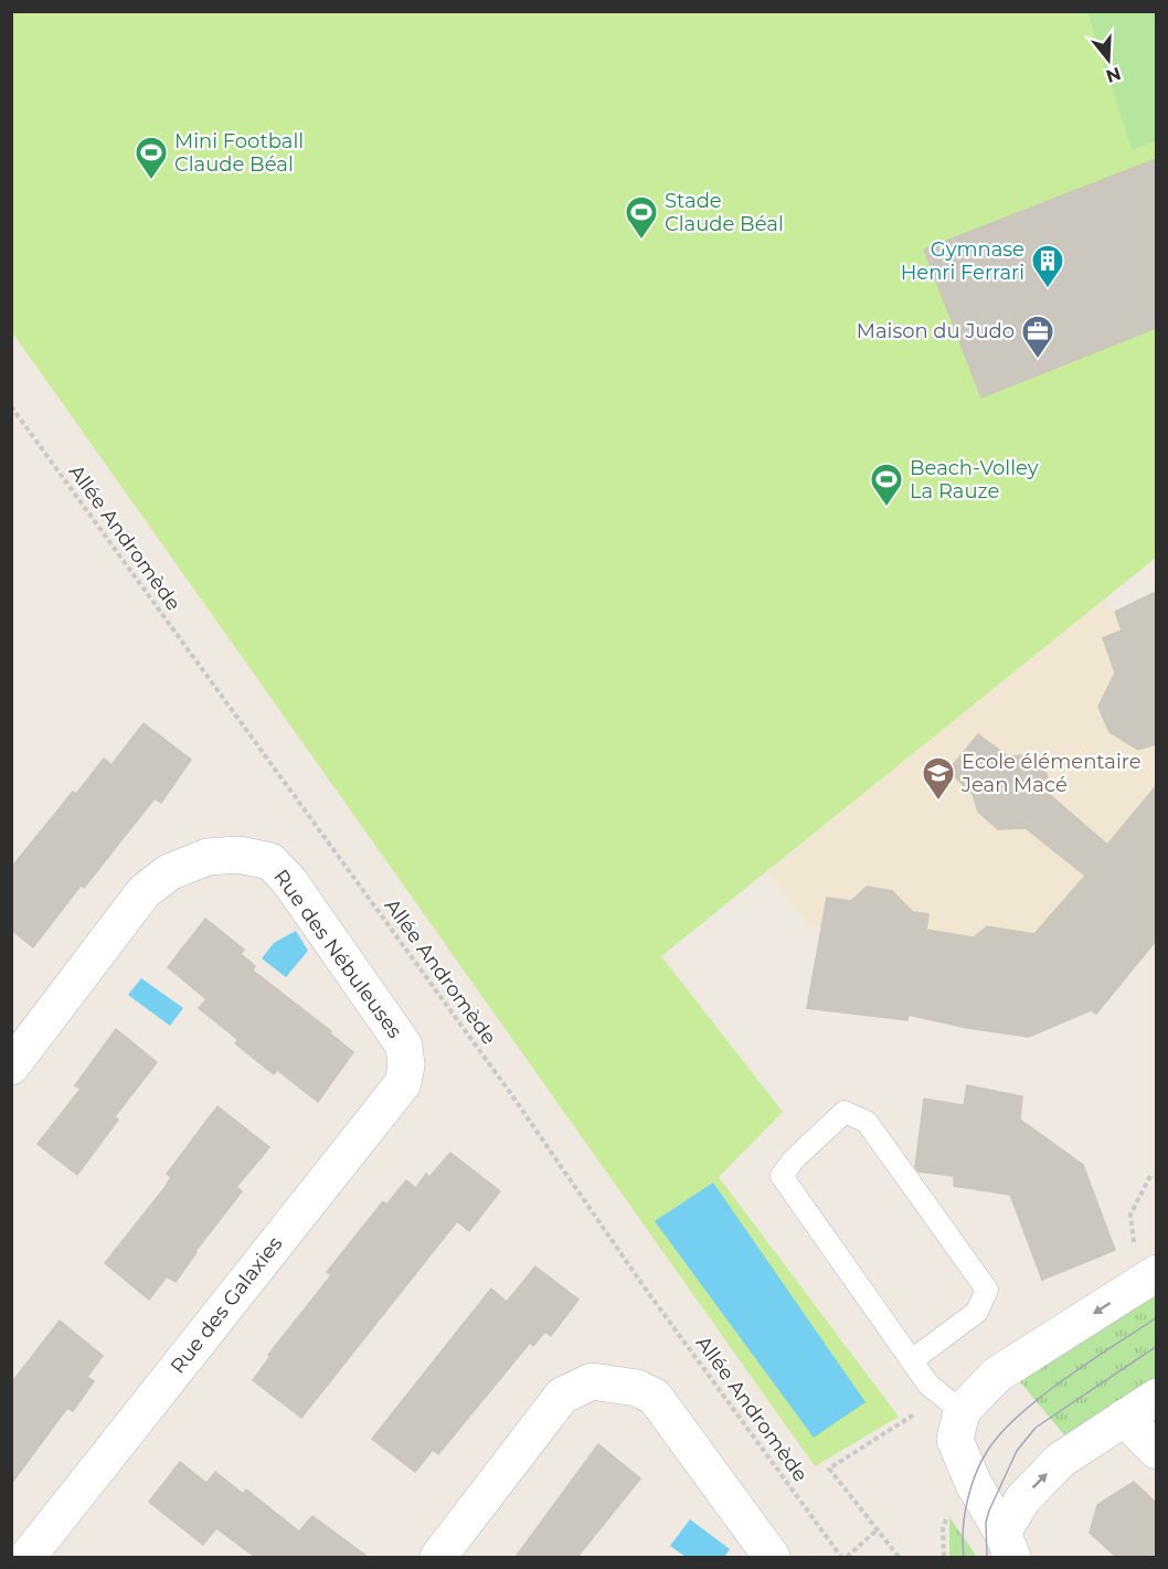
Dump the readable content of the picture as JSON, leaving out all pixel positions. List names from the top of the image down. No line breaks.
{"streets":{"street":["Rue des Nébuleuses","Rue des Galaxies"],"path":["Allée Andromède"]},"crossings":[["Rue des Nébuleuses","Rue des Galaxies"]],"places":{"sports":["Mini Football Claude Béal","Stade Claude Béal","Beach-Volley La Rauze"],"building":["Gymnase Henri Ferrari"],"office":["Maison du Judo"],"school or university":["Ecole élémentaire Jean Macé"]},"north":"bottom"}
